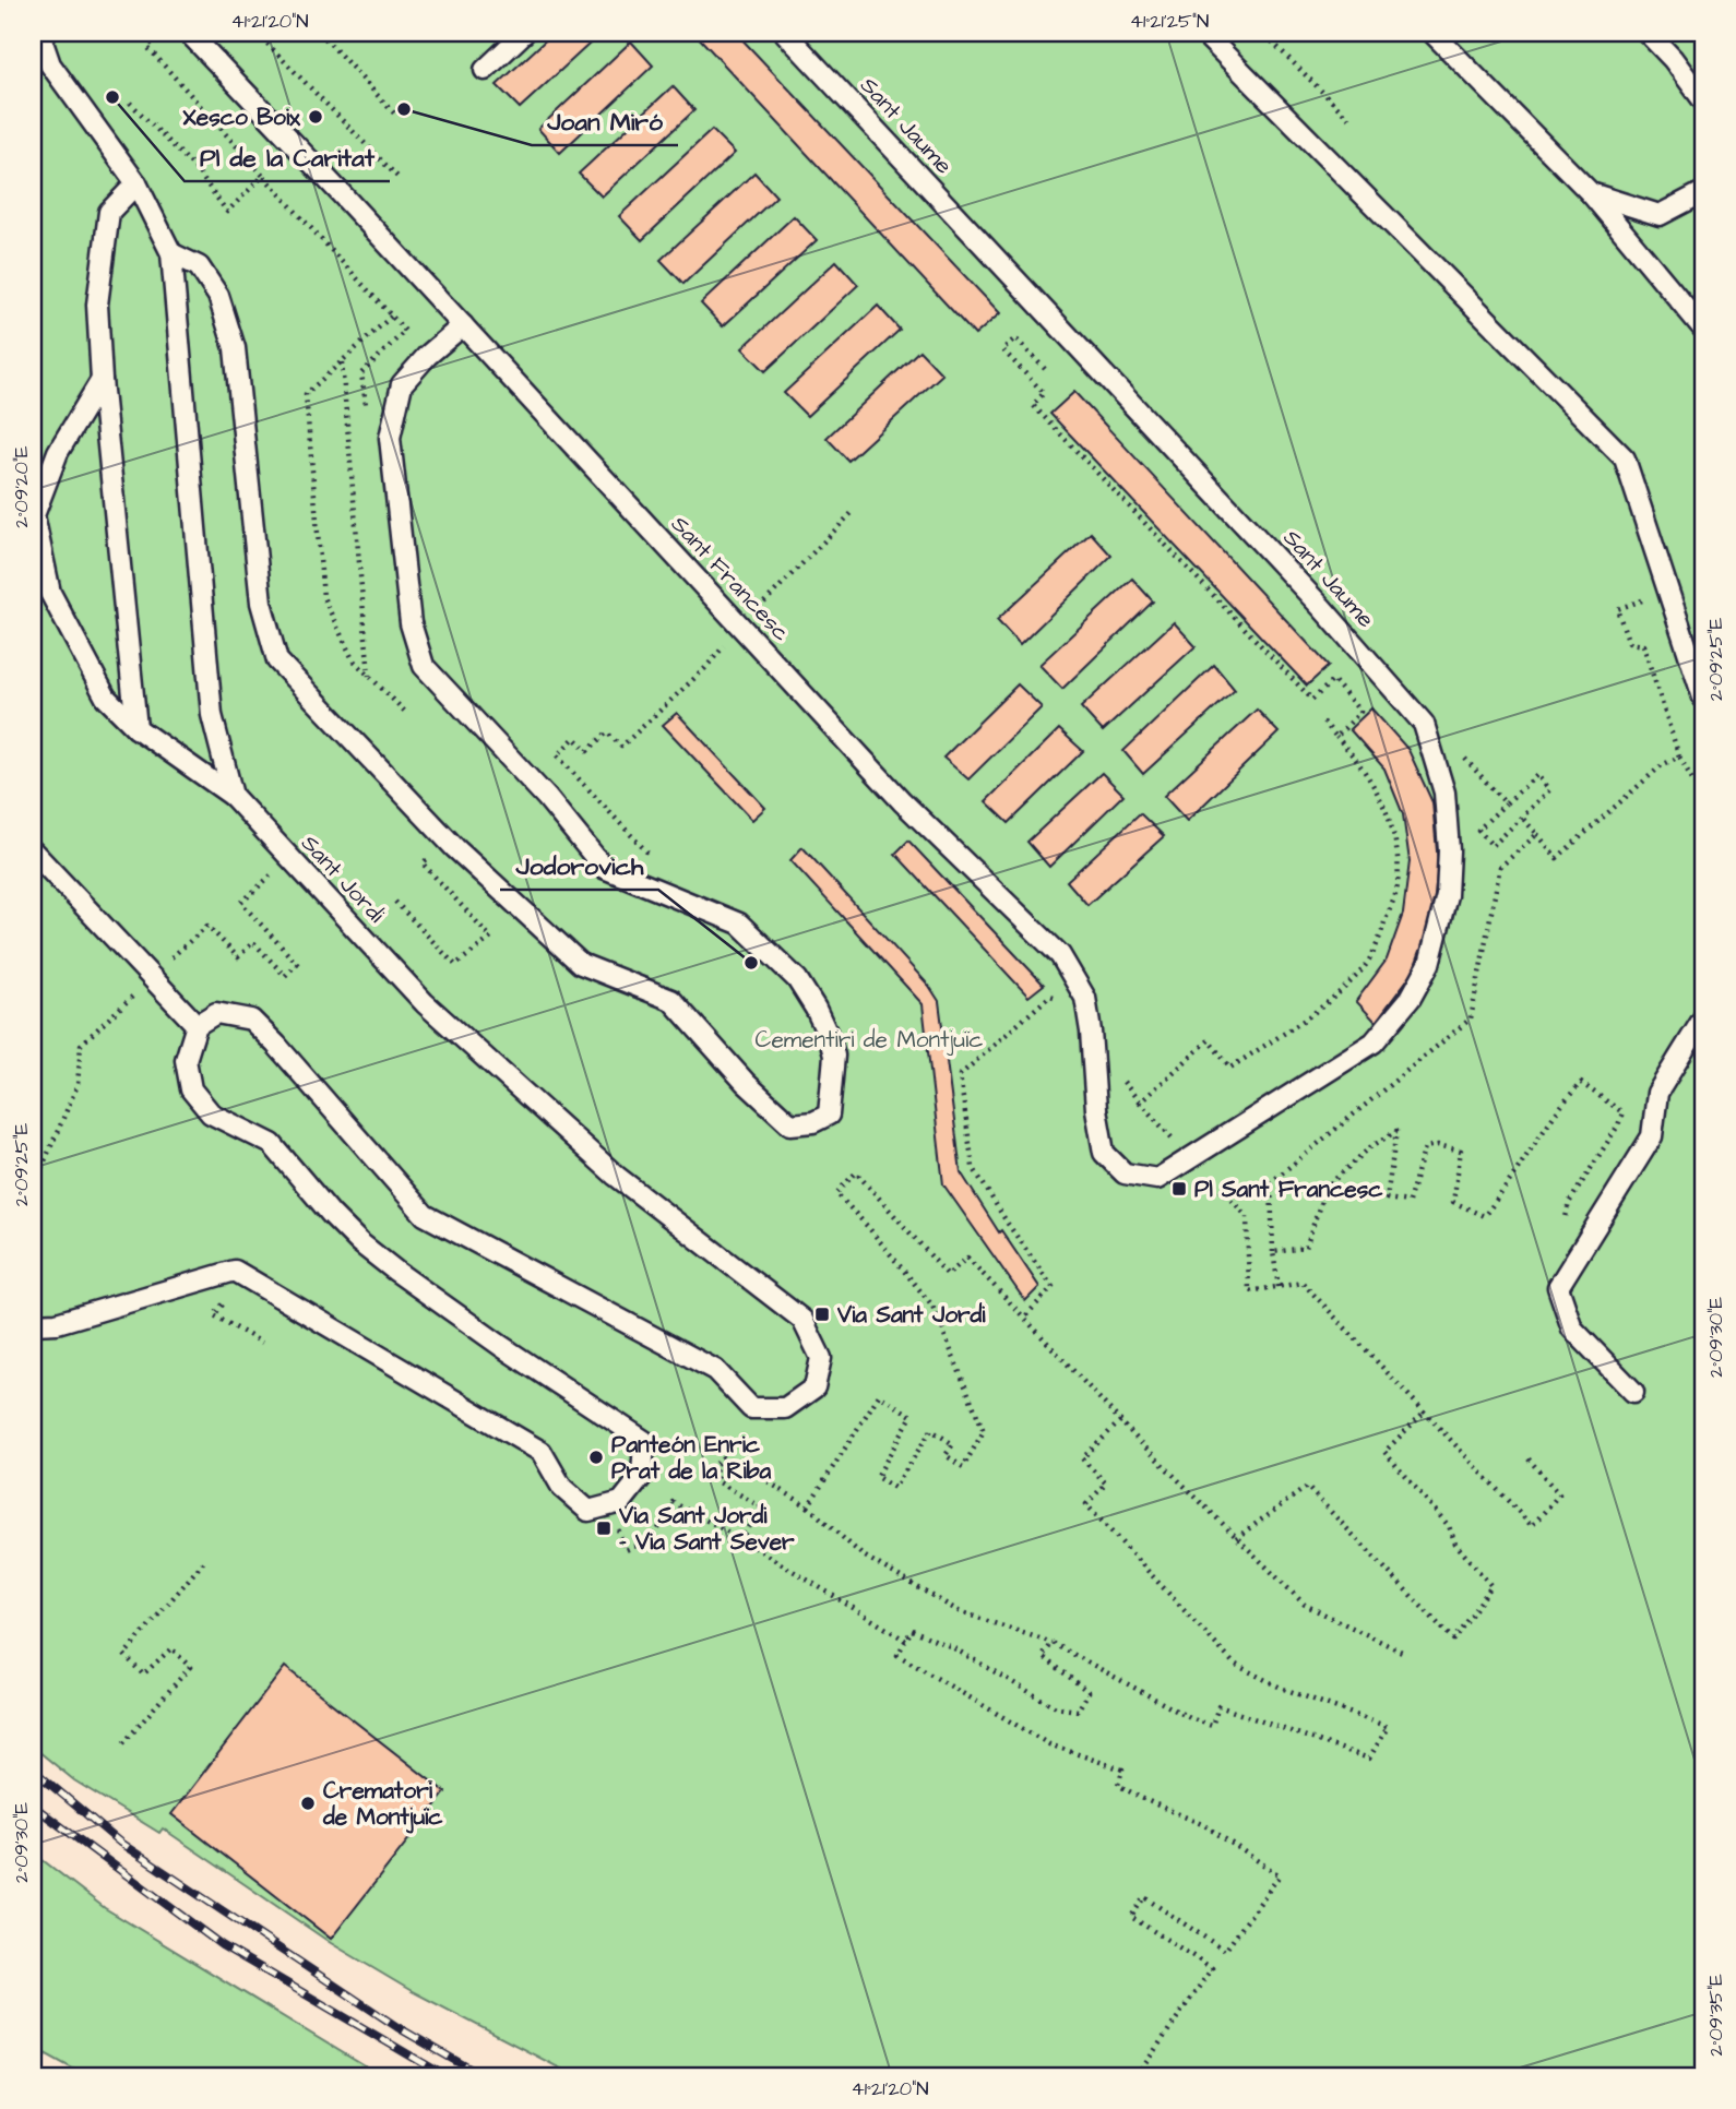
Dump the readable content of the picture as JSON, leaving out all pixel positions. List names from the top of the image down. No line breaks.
{"streets":{"lane":["Sant Jaume","Sant Francesc","Sant Jordi"]},"crossings":[["Sant Jaume","Sant Francesc"]],"parks":["Cementiri de Montjuïc"],"places":{"other":["Pl de la Caritat","Joan Miró","Xesco Boix","Jodorovich","Panteón Enric Prat de la Riba","Crematori de Montjuïc"],"transit":["Pl Sant Francesc","Via Sant Jordi","Via Sant Jordi - Via Sant Sever"]},"coordinates":["41°21'20\"N","41°21'25\"N","2°09'20\"E","2°09'25\"E","2°09'30\"E","2°09'35\"E"]}
